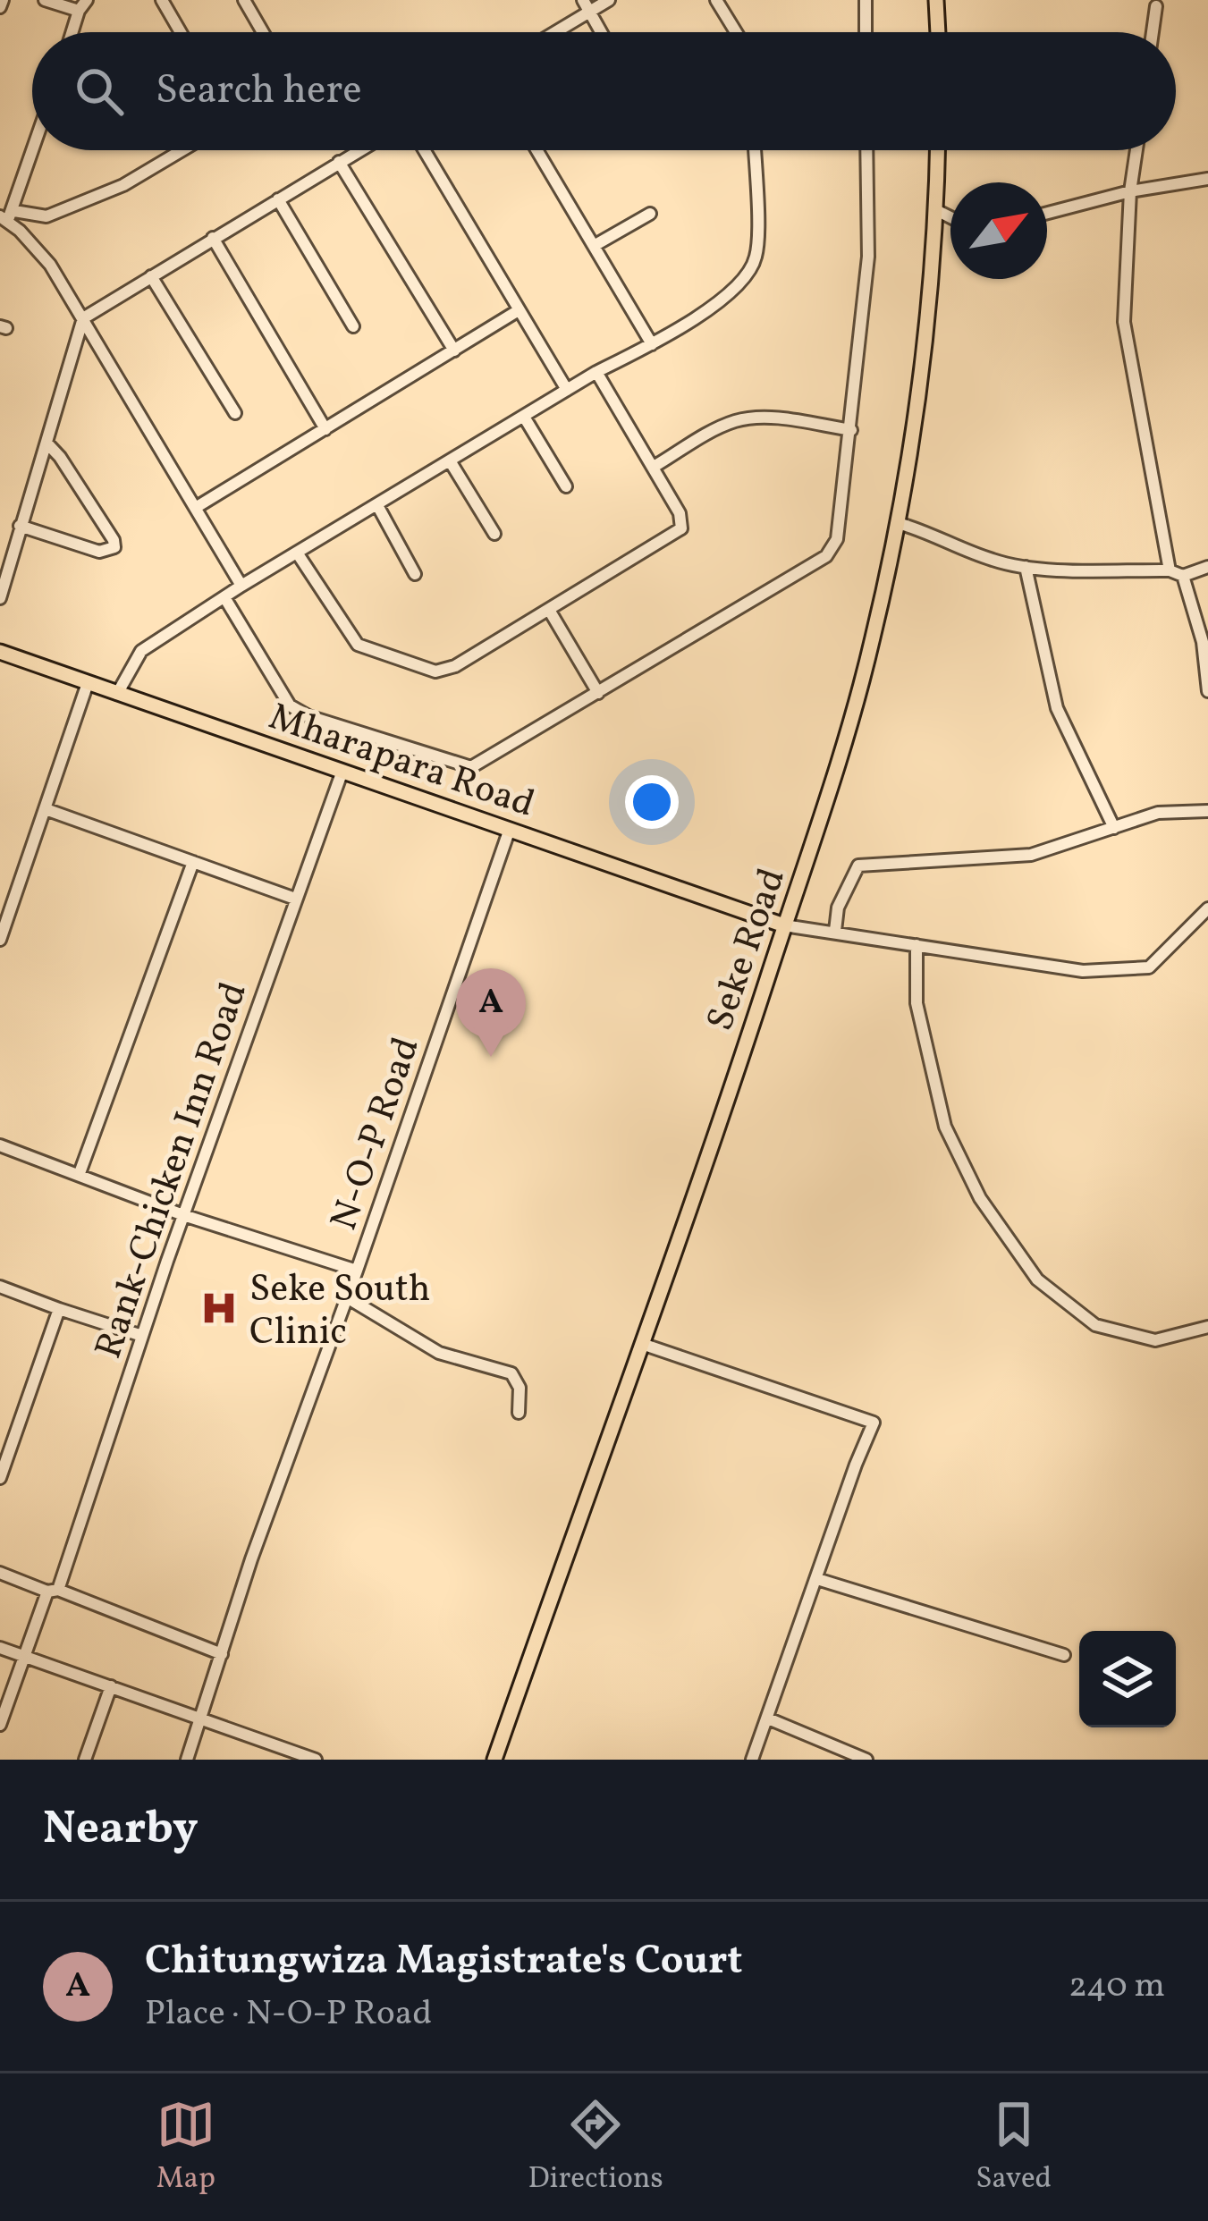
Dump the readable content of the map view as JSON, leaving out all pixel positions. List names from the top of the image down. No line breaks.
{"streets":{"main road":["Mharapara Road","Seke Road"],"street":["N-O-P Road","Rank-Chicken Inn Road"]},"crossings":[["Mharapara Road","Seke Road"],["Mharapara Road","N-O-P Road"],["Mharapara Road","Rank-Chicken Inn Road"]],"places":{"hospital":["Seke South Clinic"]},"north":"top right","page":{"search":"Search here","pins":"A","heading":"Nearby","list":[{"mark":"A","name":"Chitungwiza Magistrate's Court","note":"Place · N-O-P Road","value":"240 m"}],"nav":["Map","Directions","Saved"]}}
